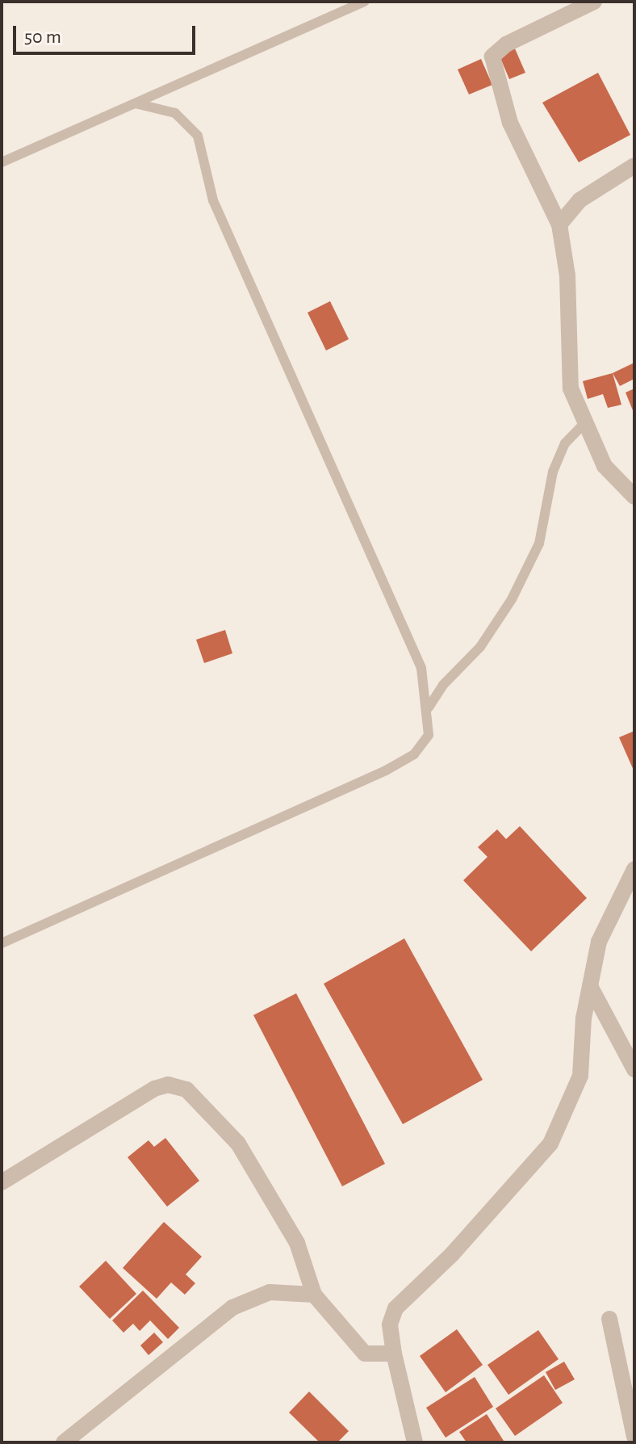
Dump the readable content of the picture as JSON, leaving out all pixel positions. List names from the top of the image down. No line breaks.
{"scale_bar":"50 m"}
